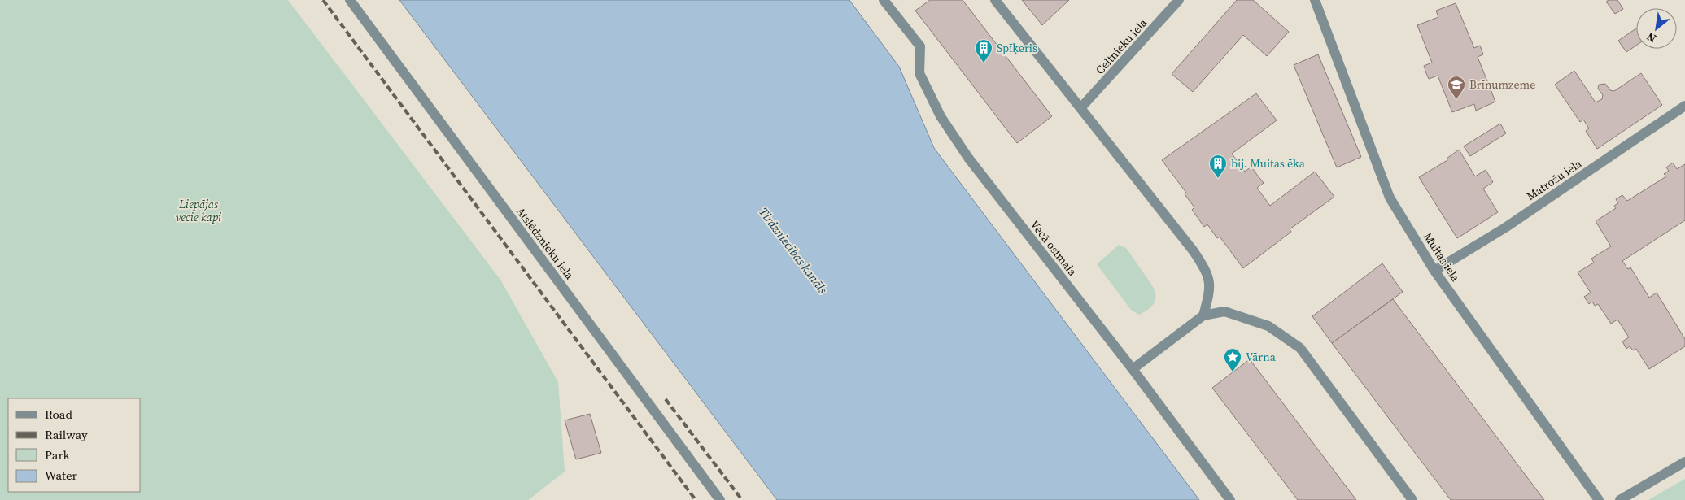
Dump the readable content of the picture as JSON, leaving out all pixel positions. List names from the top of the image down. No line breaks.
{"streets":{"street":["Celtnieku iela","Matrožu iela","Atslēdznieku iela","Vecā ostmala","Muitas iela"]},"crossings":[["Matrožu iela","Muitas iela"]],"water":["Tirdzniecības kanāls"],"parks":["Liepājas vecie kapi"],"places":{"building":["Spīķeris","bij. Muitas ēka"],"school or university":["Brīnumzeme"],"place":["Vārna"]},"legend":["Road","Railway","Park","Water"],"north":"bottom left"}
